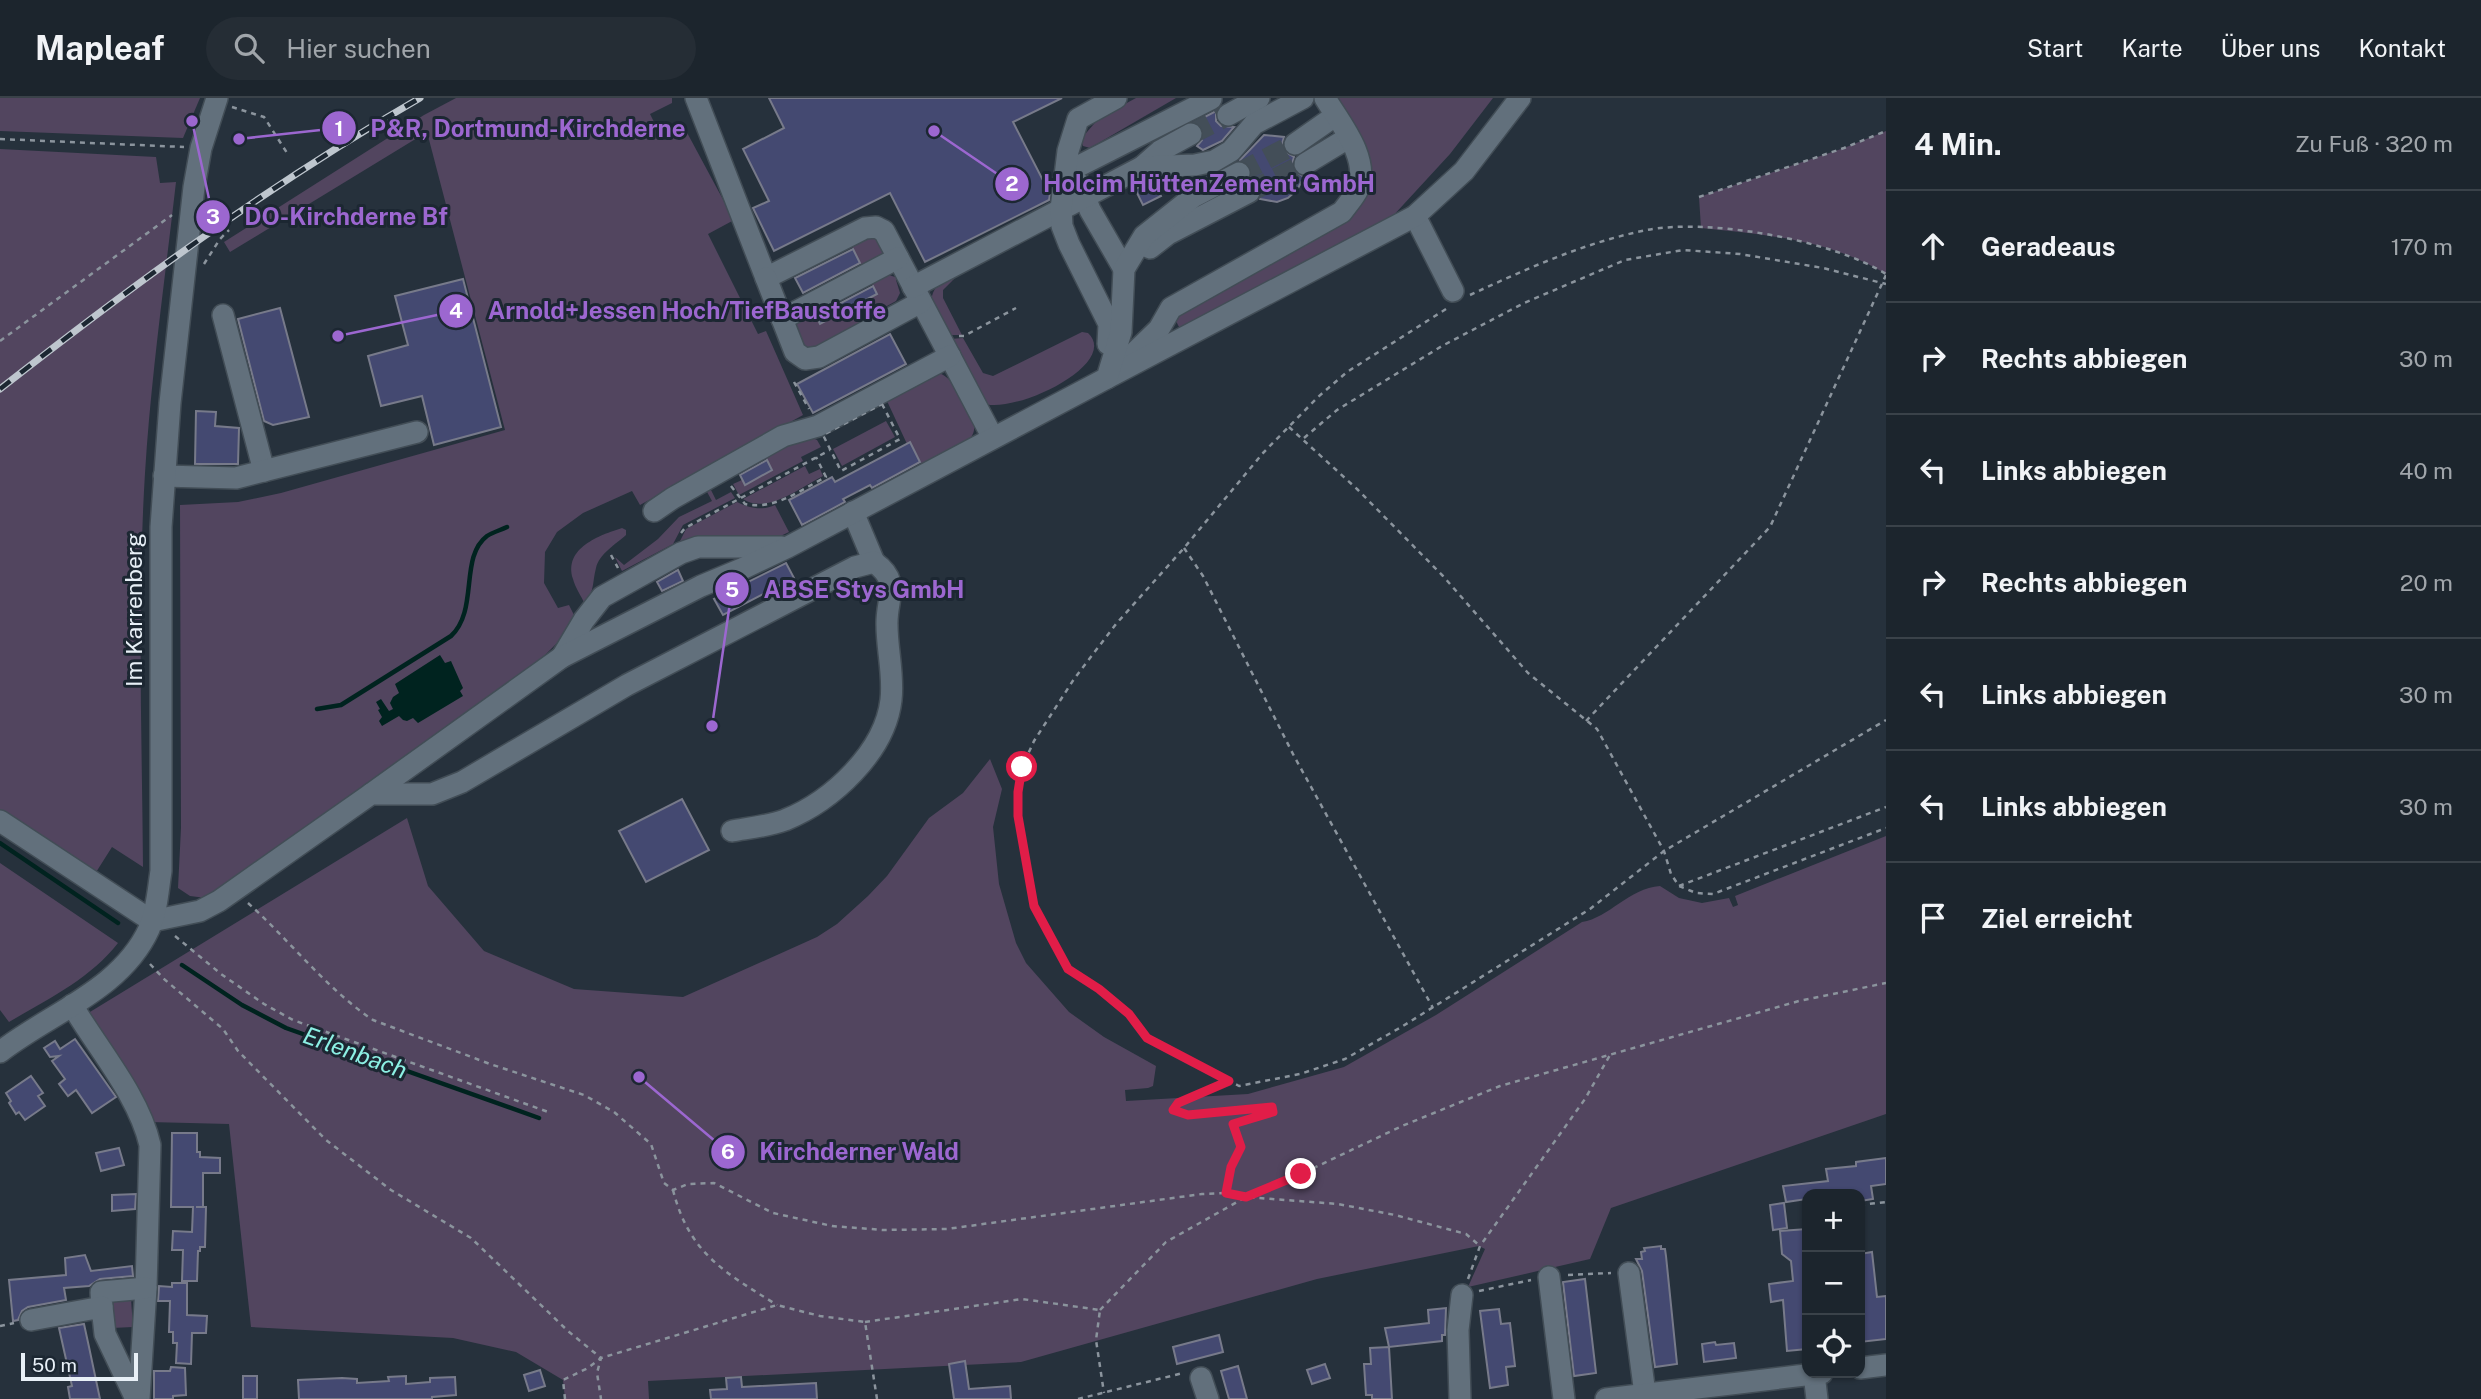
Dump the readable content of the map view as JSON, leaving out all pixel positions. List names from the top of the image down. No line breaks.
{"streets":{"street":["Im Karrenberg"]},"water":["Erlenbach"],"places":["DO-Kirchderne Bf","Holcim HüttenZement GmbH","P&R, Dortmund-Kirchderne","Arnold+Jessen Hoch/TiefBaustoffe","ABSE Stys GmbH","Kirchderner Wald"],"scale_bar":"50 m","page":{"header":"Mapleaf","search":"Hier suchen","nav":["Start","Karte","Über uns","Kontakt"],"heading":["4 Min.","Zu Fuß · 320 m"],"list":[["Geradeaus","170 m"],["Rechts abbiegen","30 m"],["Links abbiegen","40 m"],["Rechts abbiegen","20 m"],["Links abbiegen","30 m"],["Links abbiegen","30 m"],"Ziel erreicht"],"map_buttons":["+","−"],"scale":"50 m"}}
